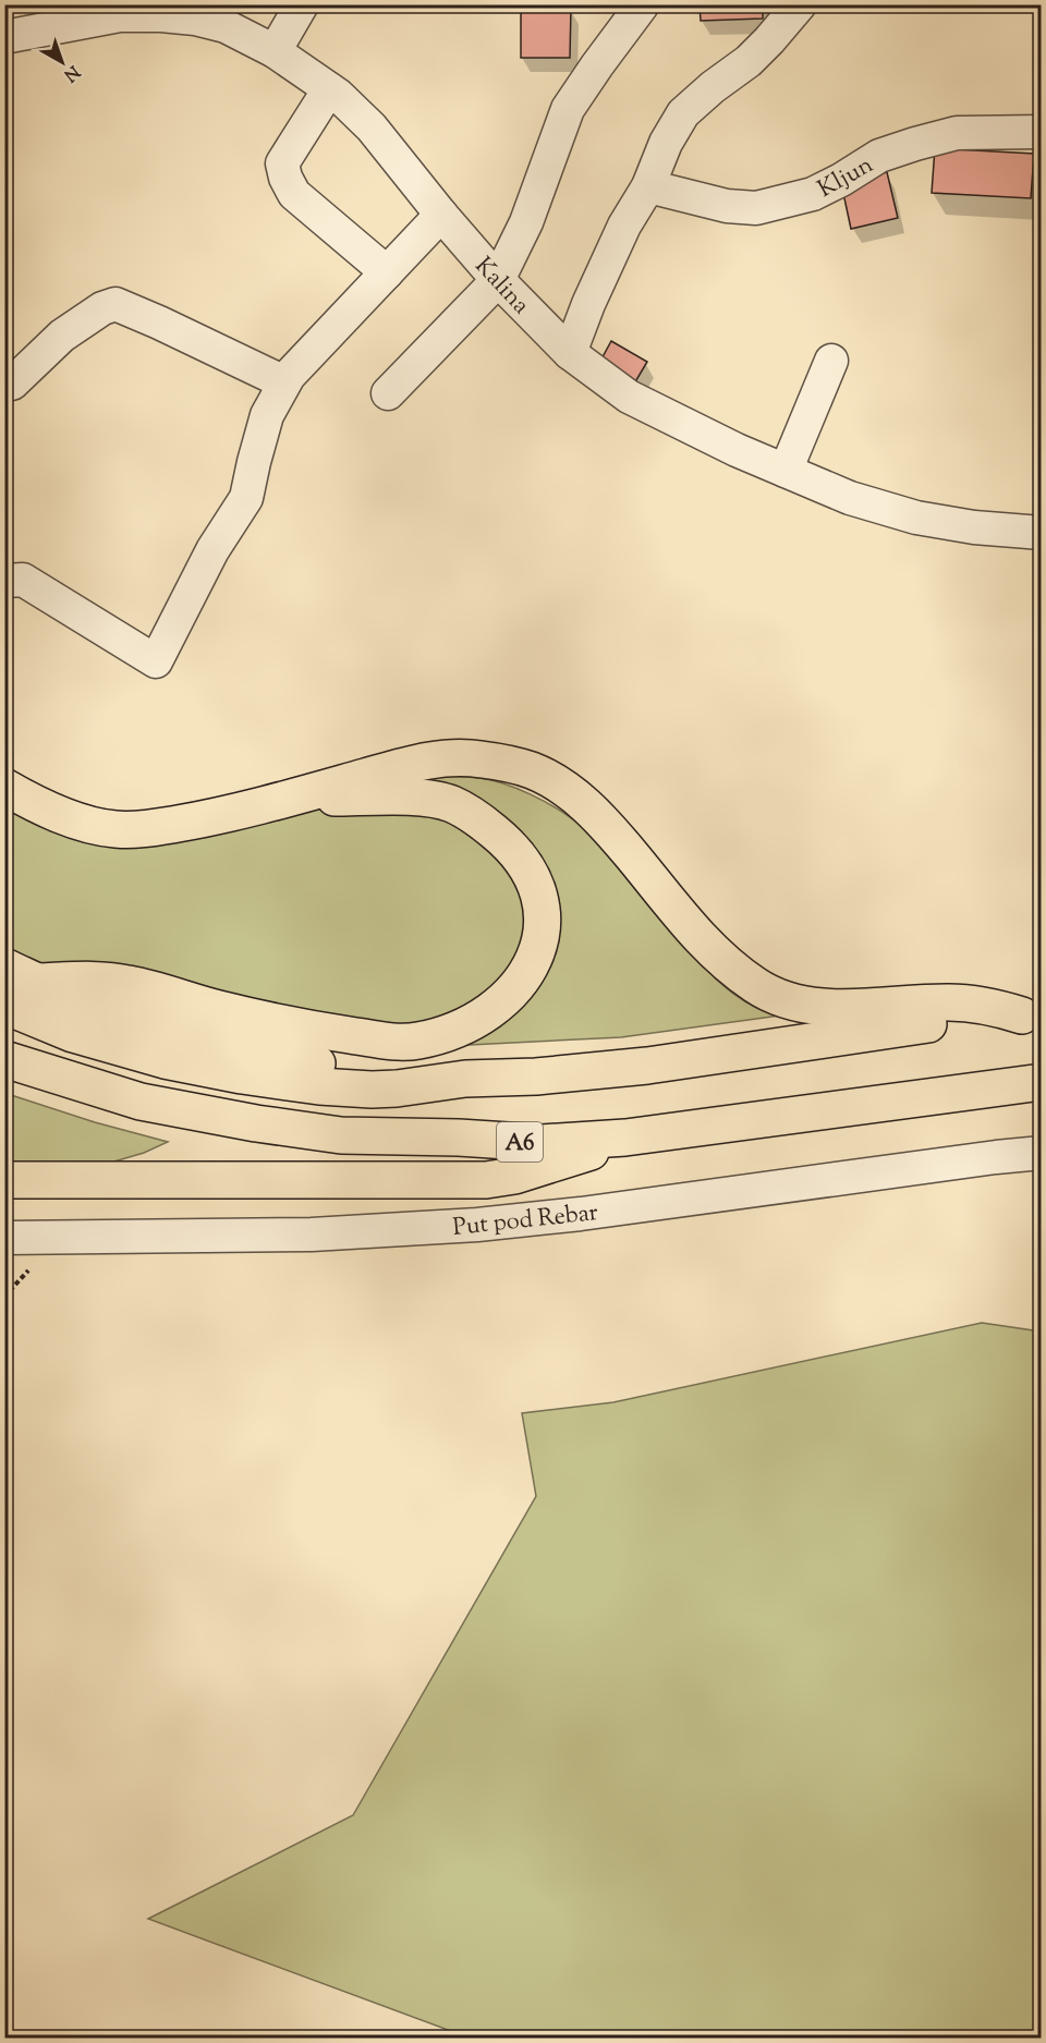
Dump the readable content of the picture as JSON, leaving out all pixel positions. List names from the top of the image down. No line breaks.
{"streets":{"highway":["A6"],"street":["Kljun","Kalina","Put pod Rebar"]},"north":"bottom right"}
